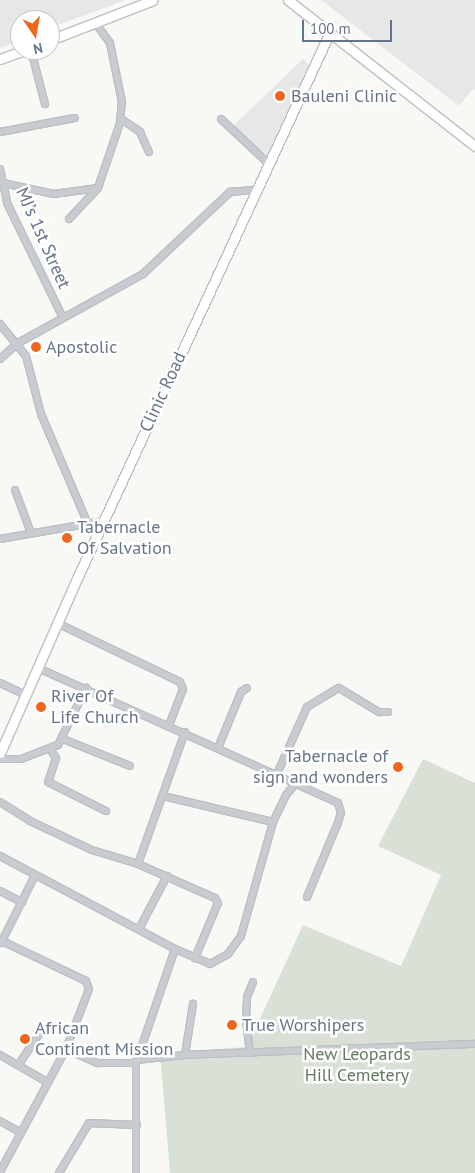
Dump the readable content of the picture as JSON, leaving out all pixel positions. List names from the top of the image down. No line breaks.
{"streets":{"street":["MJ’s 1st Street","Clinic Road"]},"parks":["New Leopards Hill Cemetery"],"places":["Bauleni Clinic","Apostolic","Tabernacle Of Salvation","River Of Life Church","Tabernacle of sign and wonders","True Worshipers","African Continent Mission"],"scale_bar":"100 m","north":"bottom"}
